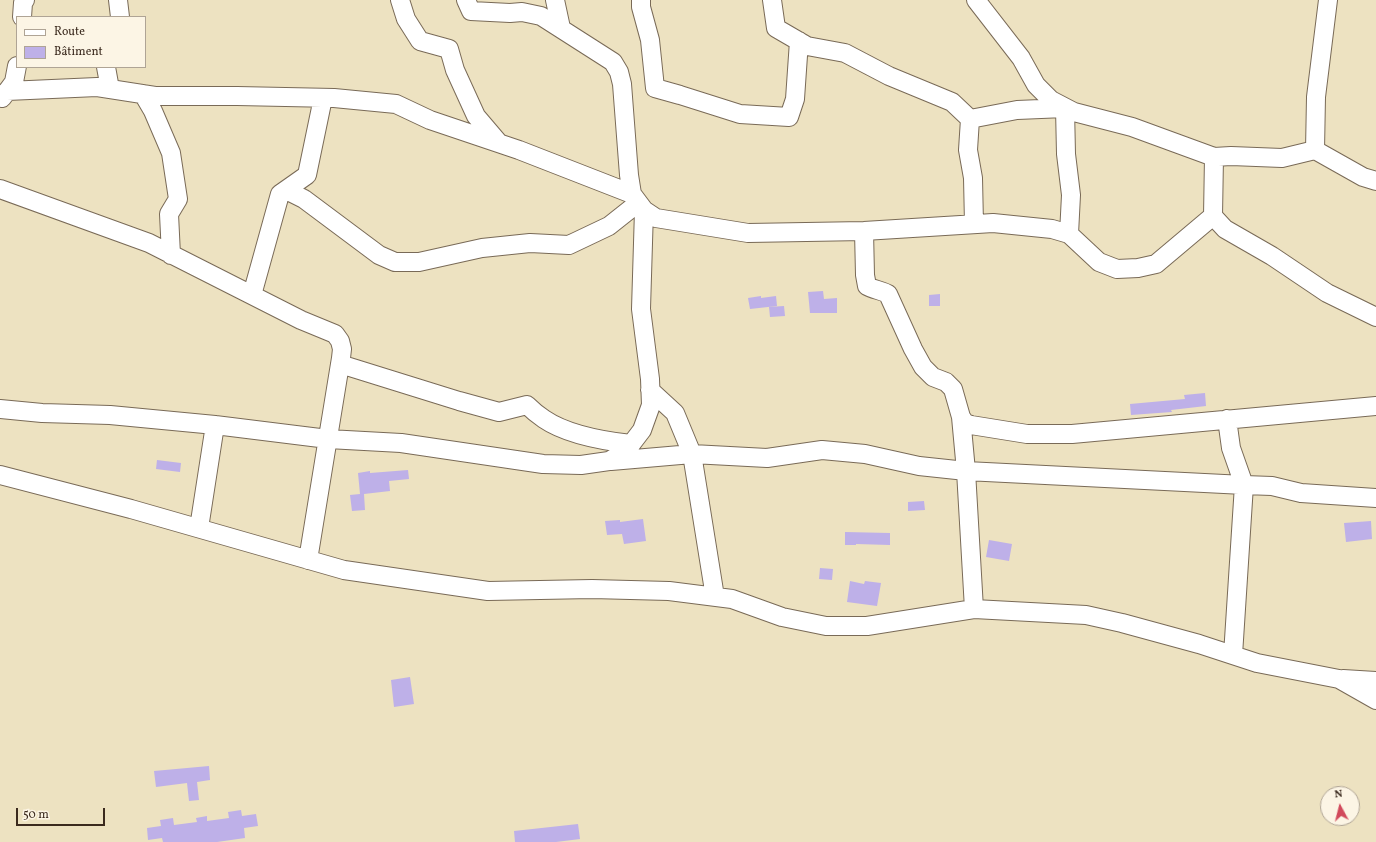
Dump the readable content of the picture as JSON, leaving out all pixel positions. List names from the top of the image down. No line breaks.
{"legend":["Route","Bâtiment"],"scale_bar":"50 m","north":"top"}
